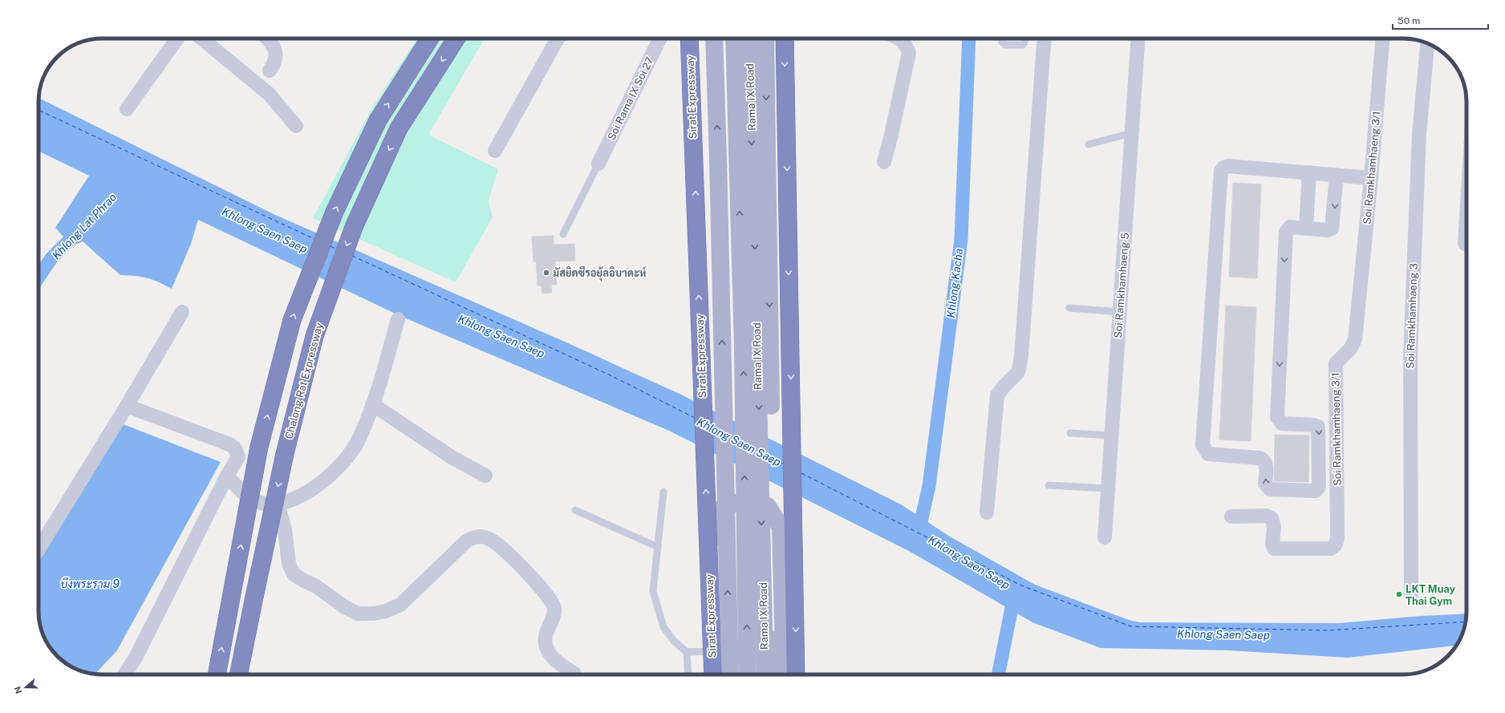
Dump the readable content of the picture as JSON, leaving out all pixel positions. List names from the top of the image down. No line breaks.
{"streets":{"highway":["Sirat Expressway","Chalong Rat Expressway"],"main road":["Rama IX Road"],"street":["Soi Rama IX Soi 27","Soi Ramkhamhaeng 3/1","Soi Ramkhamhaeng 5","Soi Ramkhamhaeng 3"]},"water":["Khlong Lat Phrao","Khlong Saen Saep","Khlong Kacha","บึงพระราม 9"],"places":["มัสยิดซีรอยุ้ลอิบาดะห์","LKT Muay Thai Gym"],"scale_bar":"50 m","north":"left"}
